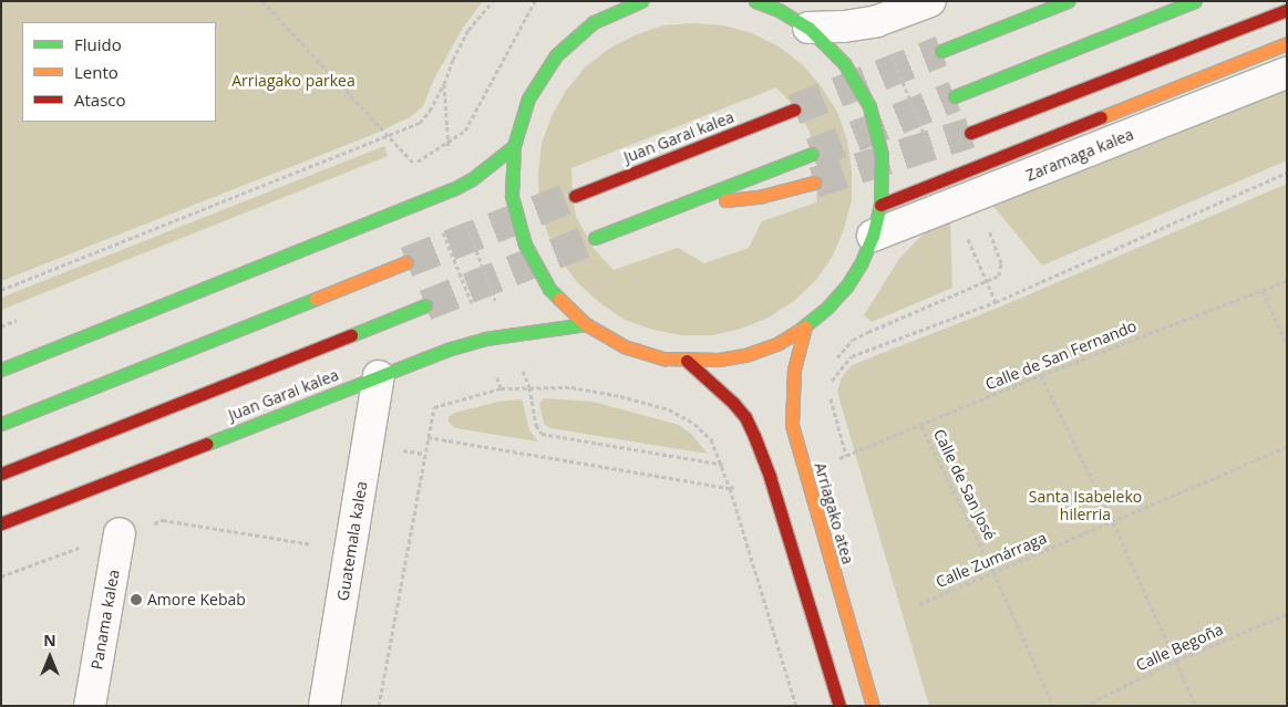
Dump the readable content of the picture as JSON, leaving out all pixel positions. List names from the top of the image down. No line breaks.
{"streets":{"main road":["Juan Garai kalea","Zaramaga kalea","Arriagako atea"],"street":["Guatemala kalea","Panama kalea"],"path":["Calle de San Fernando","Calle de San José","Calle Zumárraga","Calle Begoña"]},"crossings":[["Juan Garai kalea","Guatemala kalea"],["Calle de San Fernando","Calle de San José"],["Calle de San José","Calle Zumárraga"]],"parks":["Arriagako parkea","Santa Isabeleko hilerria"],"places":["Amore Kebab"],"legend":["Fluido","Lento","Atasco"],"north":"top"}
